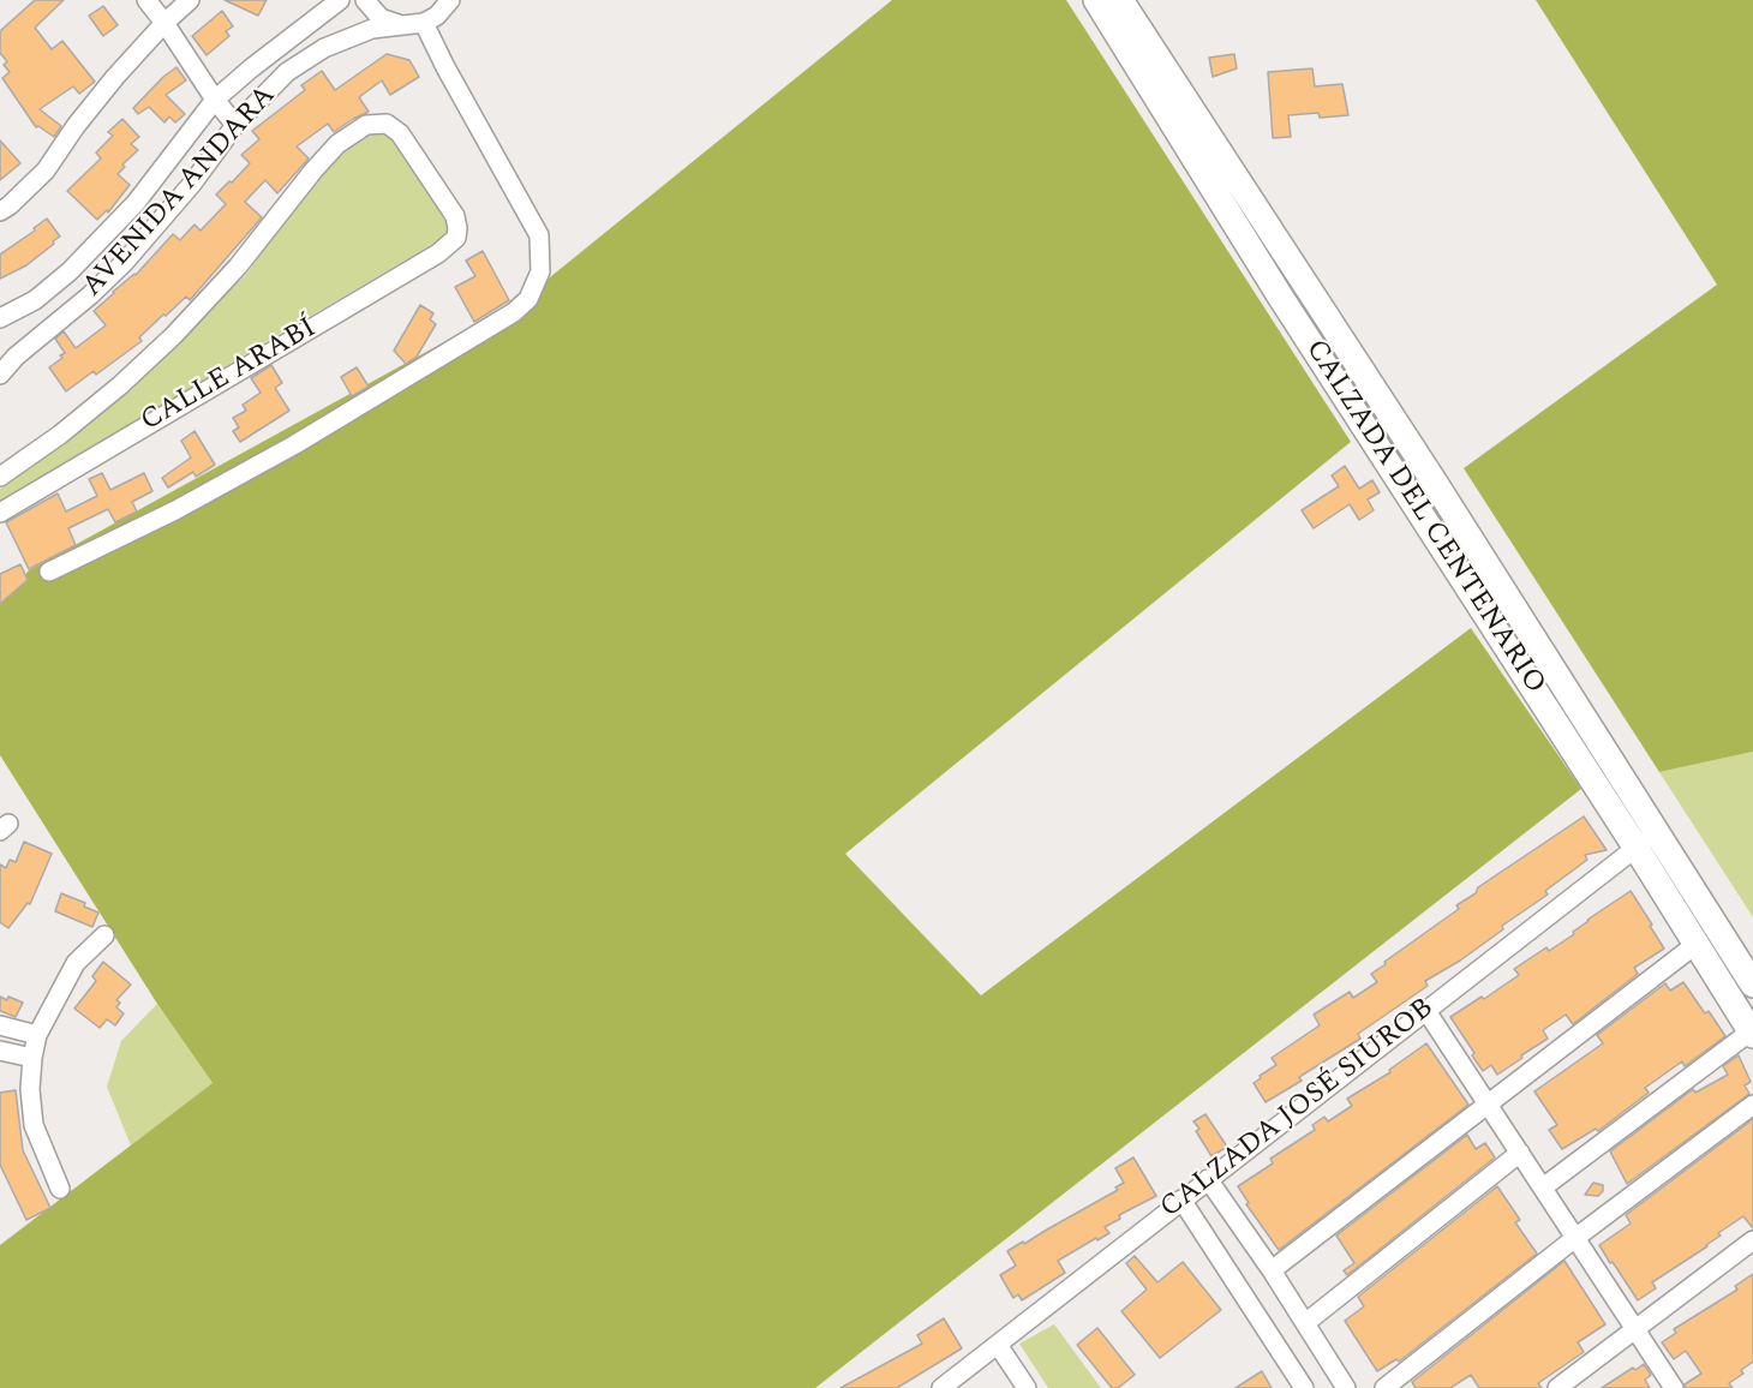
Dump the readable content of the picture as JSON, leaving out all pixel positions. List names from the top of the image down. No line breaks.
{"streets":{"main road":["CALZADA DEL CENTENARIO"],"street":["AVENIDA ANDARA","CALLE ARABÍ","CALZADA JOSÉ SIUROB"]},"crossings":[["CALZADA DEL CENTENARIO","CALZADA JOSÉ SIUROB"]]}
